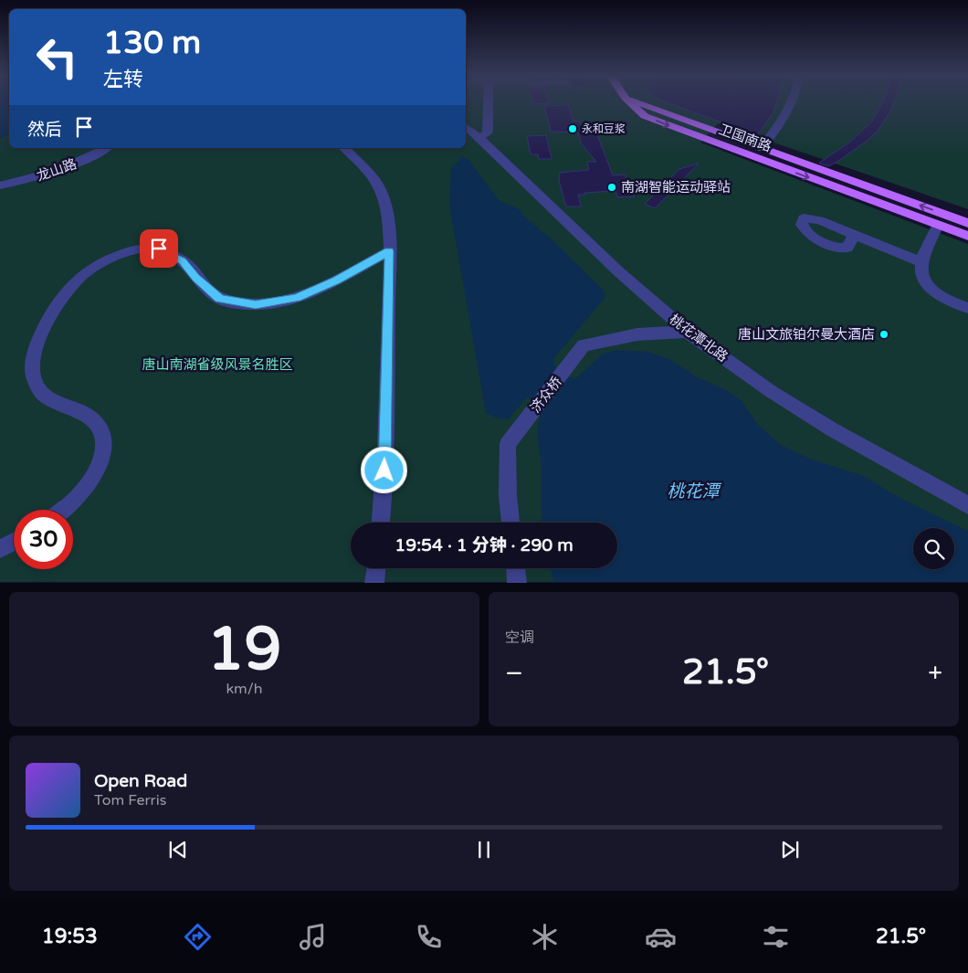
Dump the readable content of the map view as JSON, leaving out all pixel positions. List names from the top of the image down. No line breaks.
{"streets":{"main road":["卫国南路"],"street":["龙山路","桃花潭北路","济众桥"]},"crossings":[["桃花潭北路","济众桥"]],"water":["桃花潭"],"parks":["唐山南湖省级风景名胜区"],"places":["永和豆浆","南湖智能运动驿站","唐山文旅铂尔曼大酒店"],"page":{"turn":["130 m","左转"],"then":"然后","limit":"30","trip":"19:54 · 1 分钟 · 290 m","tile":[["19","km/h"],"空调"],"heat":["−","21.5°","+"],"song":["Open Road","Tom Ferris"],"tabs":["19:53","21.5°"]}}
